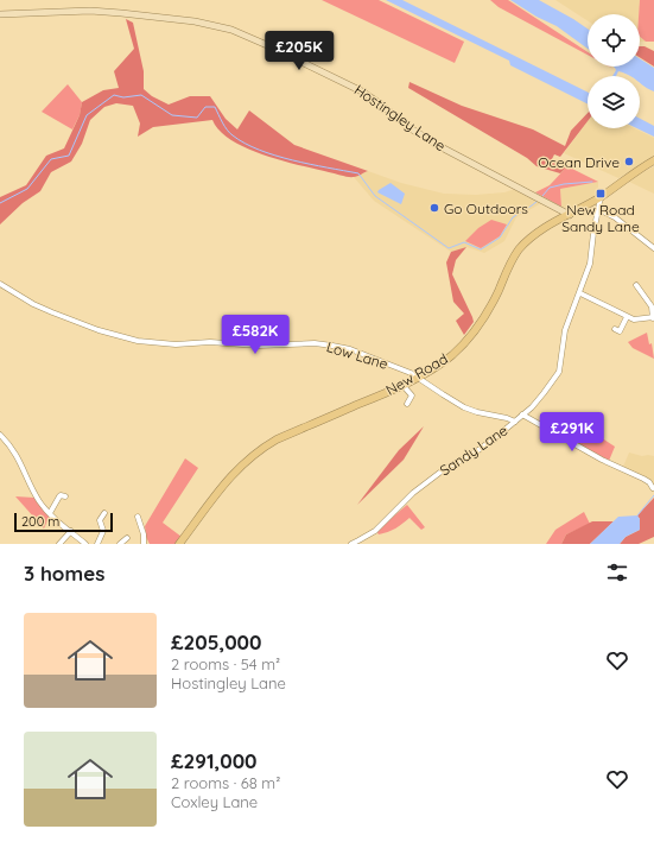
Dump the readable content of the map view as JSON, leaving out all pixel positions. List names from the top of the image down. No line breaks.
{"streets":{"highway":["New Road"],"main road":["Hostingley Lane"],"street":["Low Lane","Sandy Lane"]},"crossings":[["Hostingley Lane","New Road"],["Low Lane","New Road"],["Low Lane","Sandy Lane"],["New Road","Sandy Lane"]],"places":{"other":["Ocean Drive","Go Outdoors"],"transit":["New Road Sandy Lane"]},"scale_bar":"200 m","page":{"price":["£205K","£582K","£291K"],"scale":"200 m","heading":"3 homes","list":[{"name":"£205,000","note":"2 rooms · 54 m² · Hostingley Lane"},{"name":"£291,000","note":"2 rooms · 68 m² · Coxley Lane"}]}}
